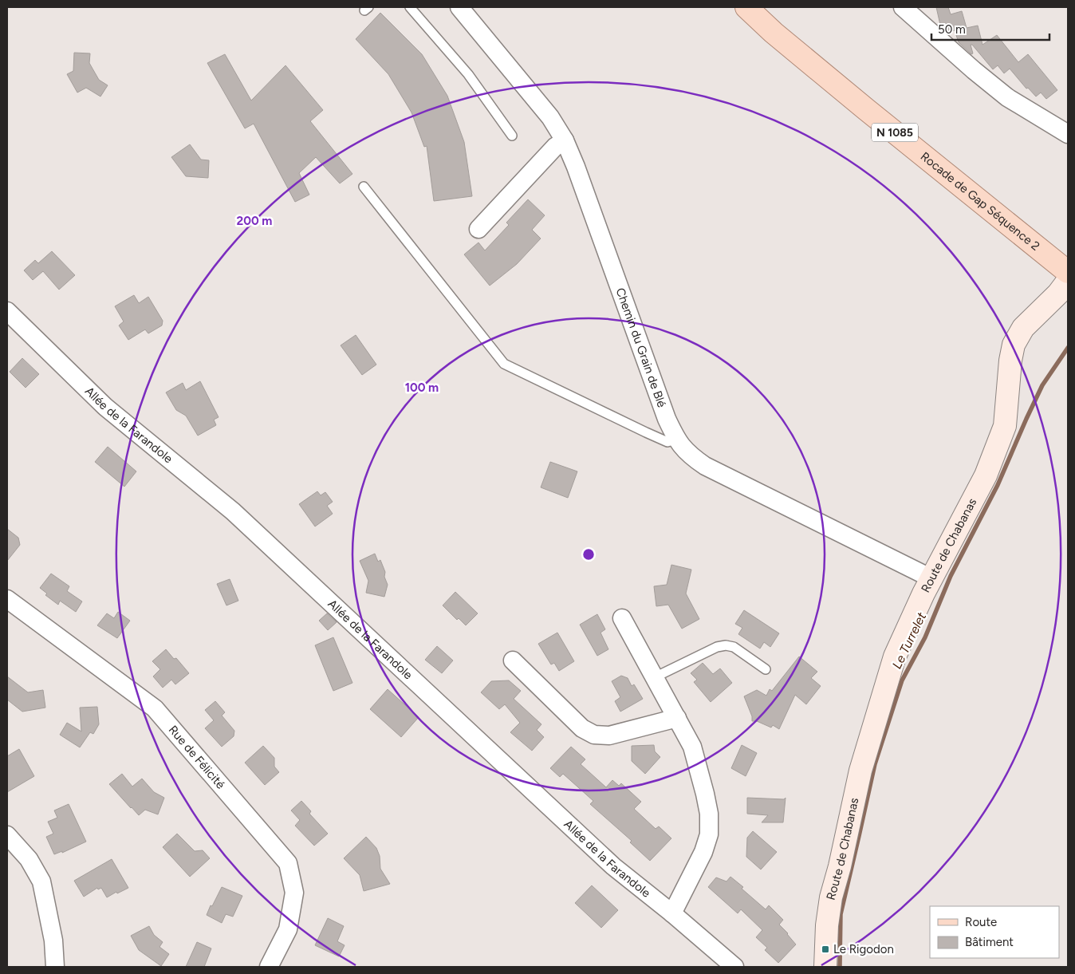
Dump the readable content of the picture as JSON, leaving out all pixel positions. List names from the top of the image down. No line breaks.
{"streets":{"main road":["N 1085","Rocade de Gap Séquence 2"],"street":["Chemin du Grain de Blé","Allée de la Farandole","Route de Chabanas","Rue de Félicité"]},"crossings":[["Chemin du Grain de Blé","Route de Chabanas"]],"water":["Le Turrelet"],"places":{"transit":["Le Rigodon"]},"legend":["Route","Bâtiment"],"scale_bar":"50 m","rings":["200 m","100 m"]}
